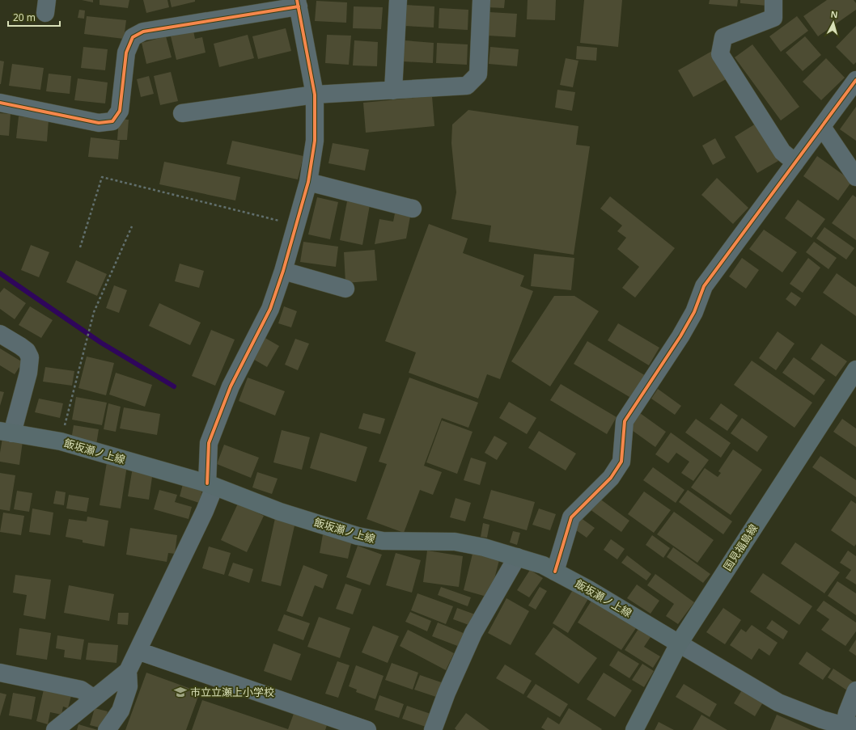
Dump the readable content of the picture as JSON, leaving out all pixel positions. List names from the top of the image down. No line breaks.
{"streets":{"main road":["飯坂瀬ノ上線","国見福島線"]},"crossings":[["飯坂瀬ノ上線","国見福島線"]],"places":{"school or university":["市立立瀬上小学校"]},"scale_bar":"20 m","north":"top"}
